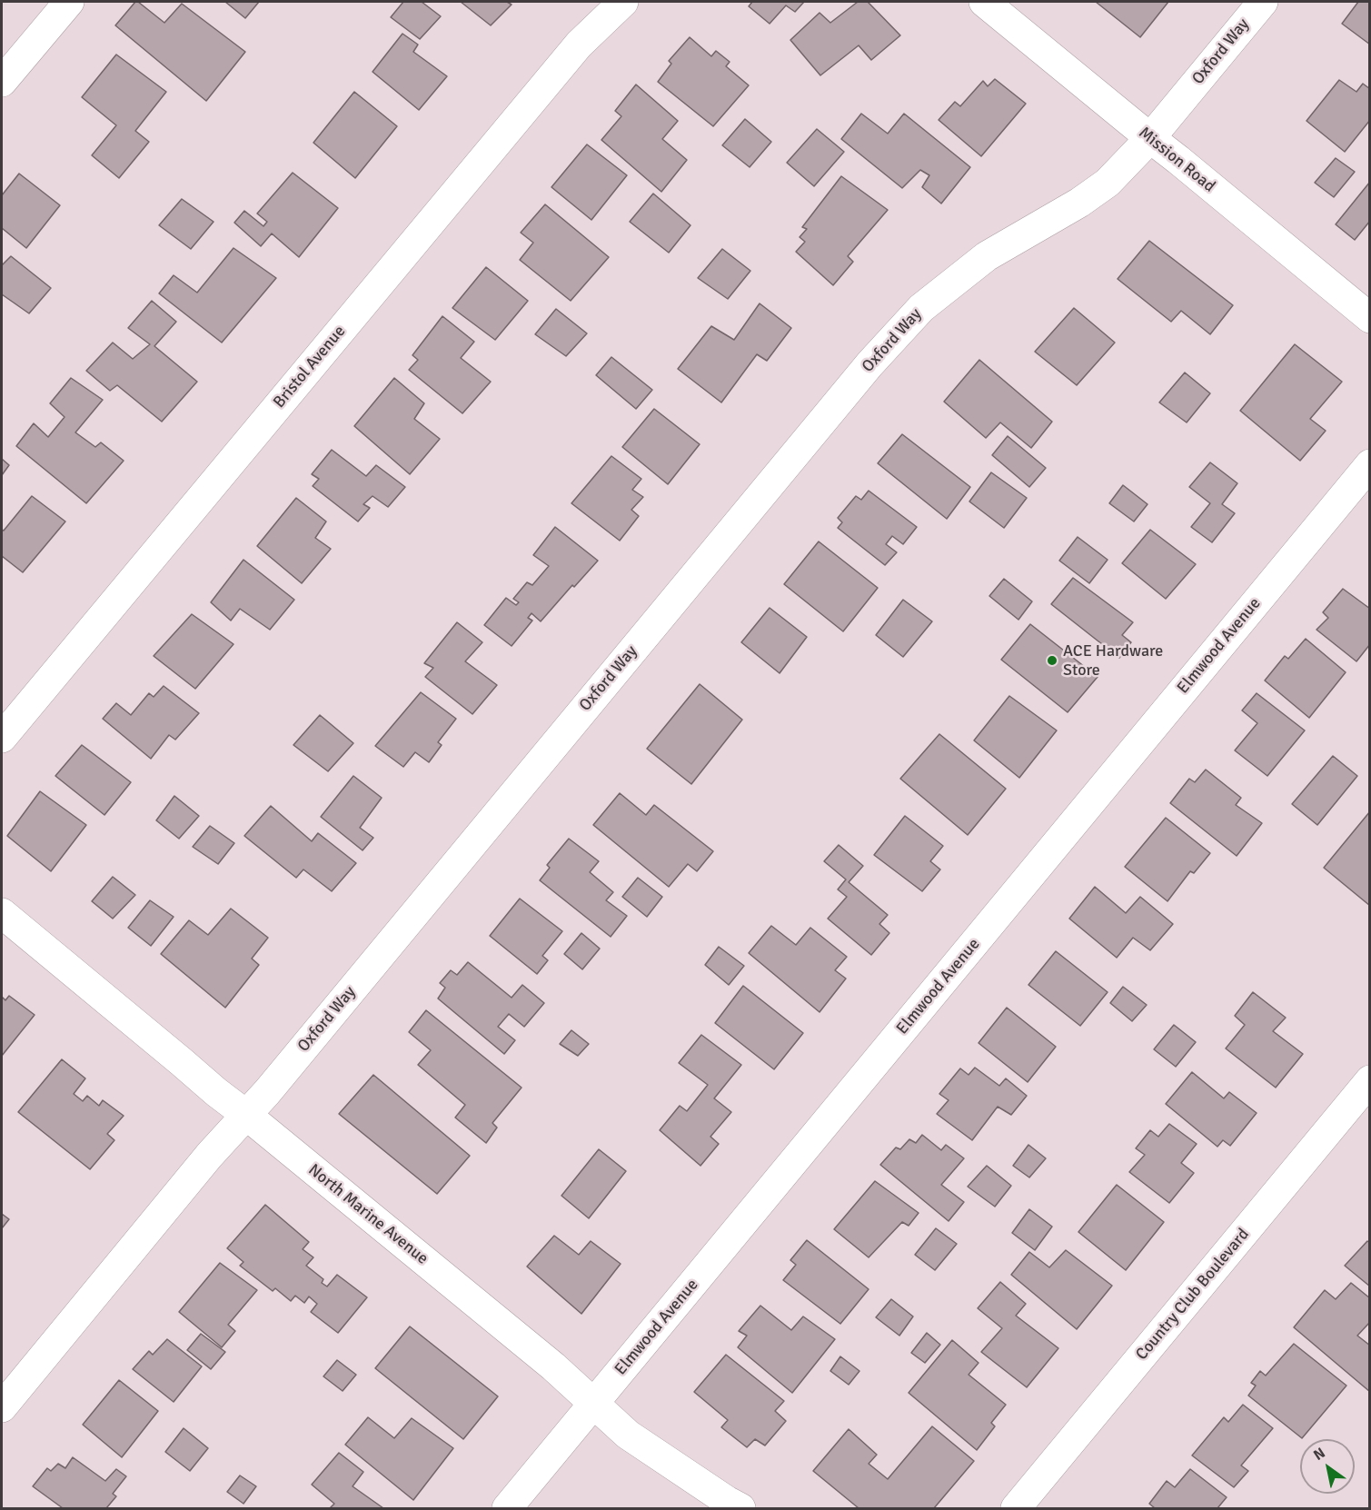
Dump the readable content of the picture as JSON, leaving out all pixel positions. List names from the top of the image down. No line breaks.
{"streets":{"street":["Oxford Way","Mission Road","Bristol Avenue","Elmwood Avenue","North Marine Avenue","Country Club Boulevard"]},"crossings":[["Oxford Way","Mission Road"],["Oxford Way","North Marine Avenue"],["Elmwood Avenue","North Marine Avenue"]],"places":["ACE Hardware Store"],"north":"top left"}
